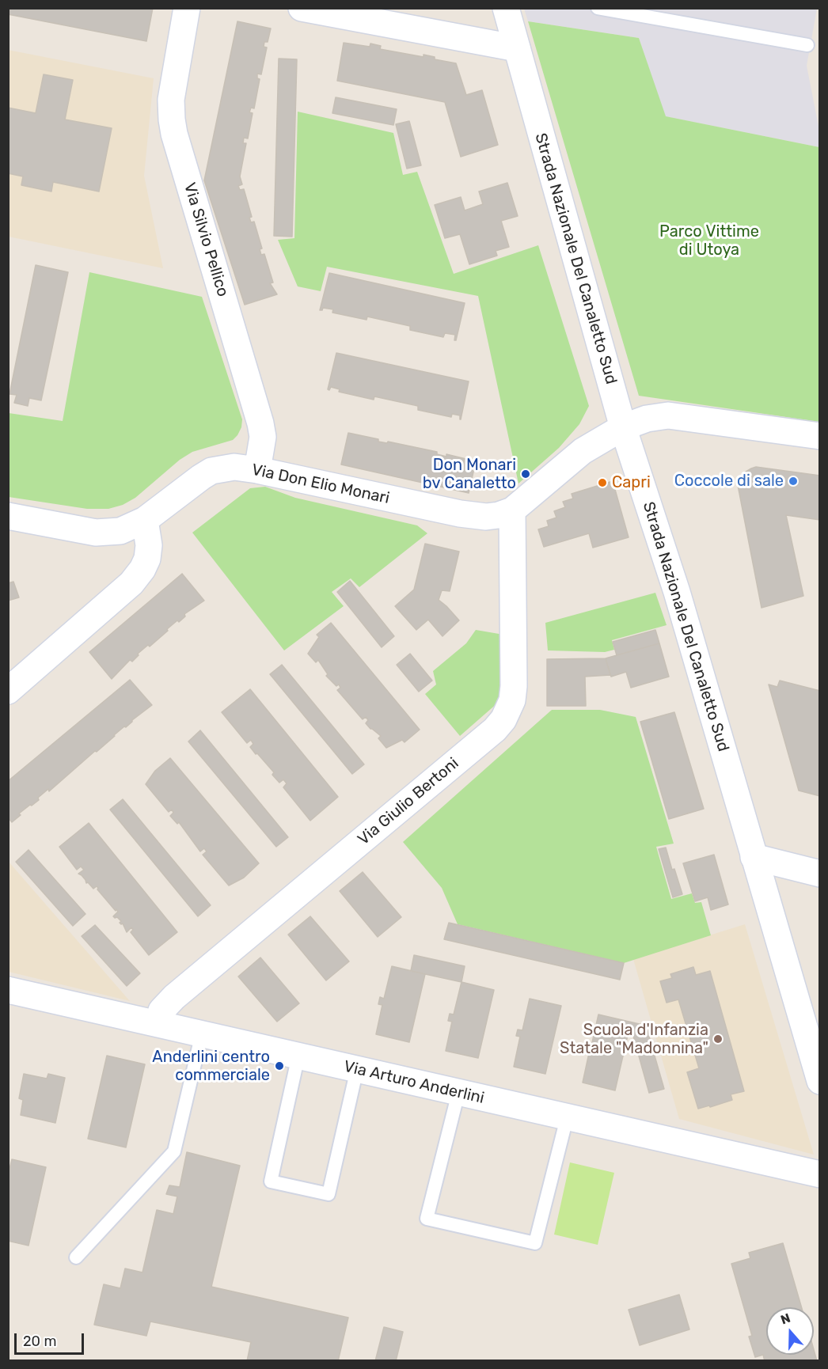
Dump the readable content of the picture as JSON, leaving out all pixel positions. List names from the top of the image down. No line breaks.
{"streets":{"street":["Via Silvio Pellico","Strada Nazionale Del Canaletto Sud","Via Don Elio Monari","Via Giulio Bertoni","Via Arturo Anderlini"]},"crossings":[["Via Silvio Pellico","Via Don Elio Monari"],["Strada Nazionale Del Canaletto Sud","Via Don Elio Monari"],["Via Don Elio Monari","Via Giulio Bertoni"],["Via Giulio Bertoni","Via Arturo Anderlini"]],"parks":["Parco Vittime di Utoya"],"places":["Don Monari bv Canaletto","Coccole di sale","Capri","Scuola d'Infanzia Statale \"Madonnina\"","Anderlini centro commerciale"],"scale_bar":"20 m","north":"top"}
